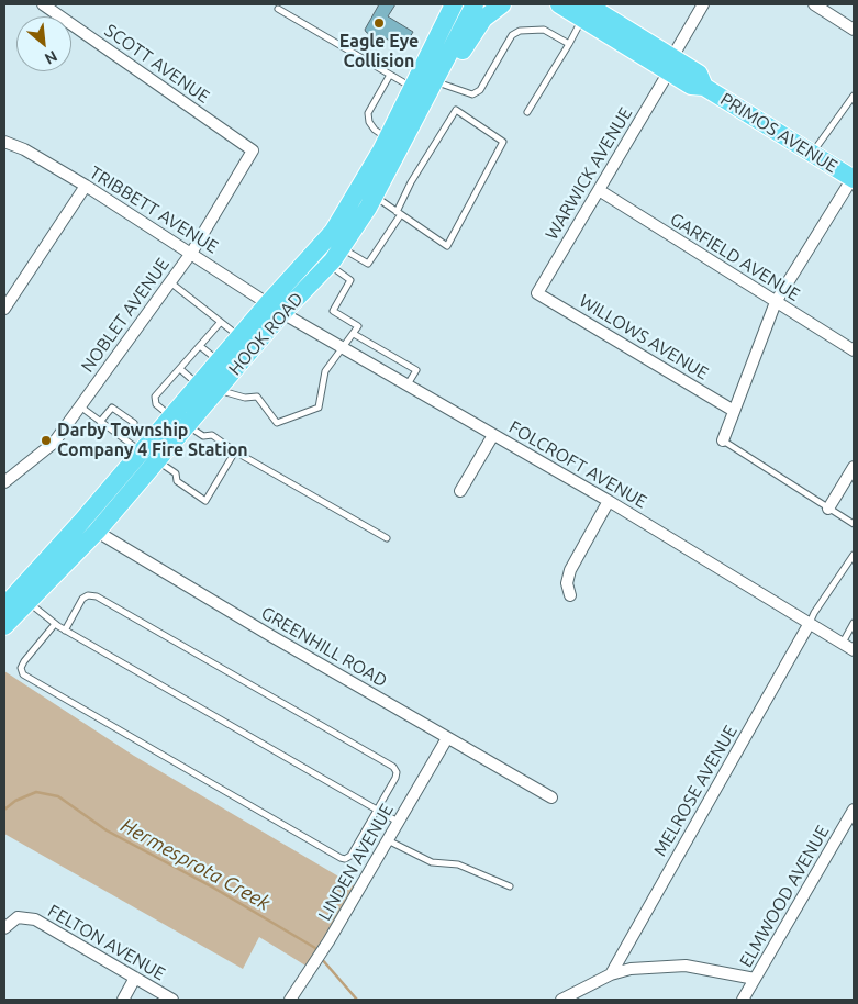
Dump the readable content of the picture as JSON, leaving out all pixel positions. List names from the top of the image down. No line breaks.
{"streets":{"main road":["PRIMOS AVENUE","HOOK ROAD"],"street":["SCOTT AVENUE","WARWICK AVENUE","TRIBBETT AVENUE","GARFIELD AVENUE","NOBLET AVENUE","WILLOWS AVENUE","FOLCROFT AVENUE","GREENHILL ROAD","MELROSE AVENUE","LINDEN AVENUE","ELMWOOD AVENUE","FELTON AVENUE"]},"crossings":[["SCOTT AVENUE","NOBLET AVENUE"],["PRIMOS AVENUE","WARWICK AVENUE"],["WARWICK AVENUE","GARFIELD AVENUE"],["WARWICK AVENUE","WILLOWS AVENUE"],["TRIBBETT AVENUE","NOBLET AVENUE"],["TRIBBETT AVENUE","HOOK ROAD"],["TRIBBETT AVENUE","FOLCROFT AVENUE"],["HOOK ROAD","FOLCROFT AVENUE"],["HOOK ROAD","GREENHILL ROAD"],["FOLCROFT AVENUE","MELROSE AVENUE"],["GREENHILL ROAD","LINDEN AVENUE"]],"water":["Hermesprota Creek"],"places":["Eagle Eye Collision","Darby Township Company 4 Fire Station"],"north":"bottom right"}
